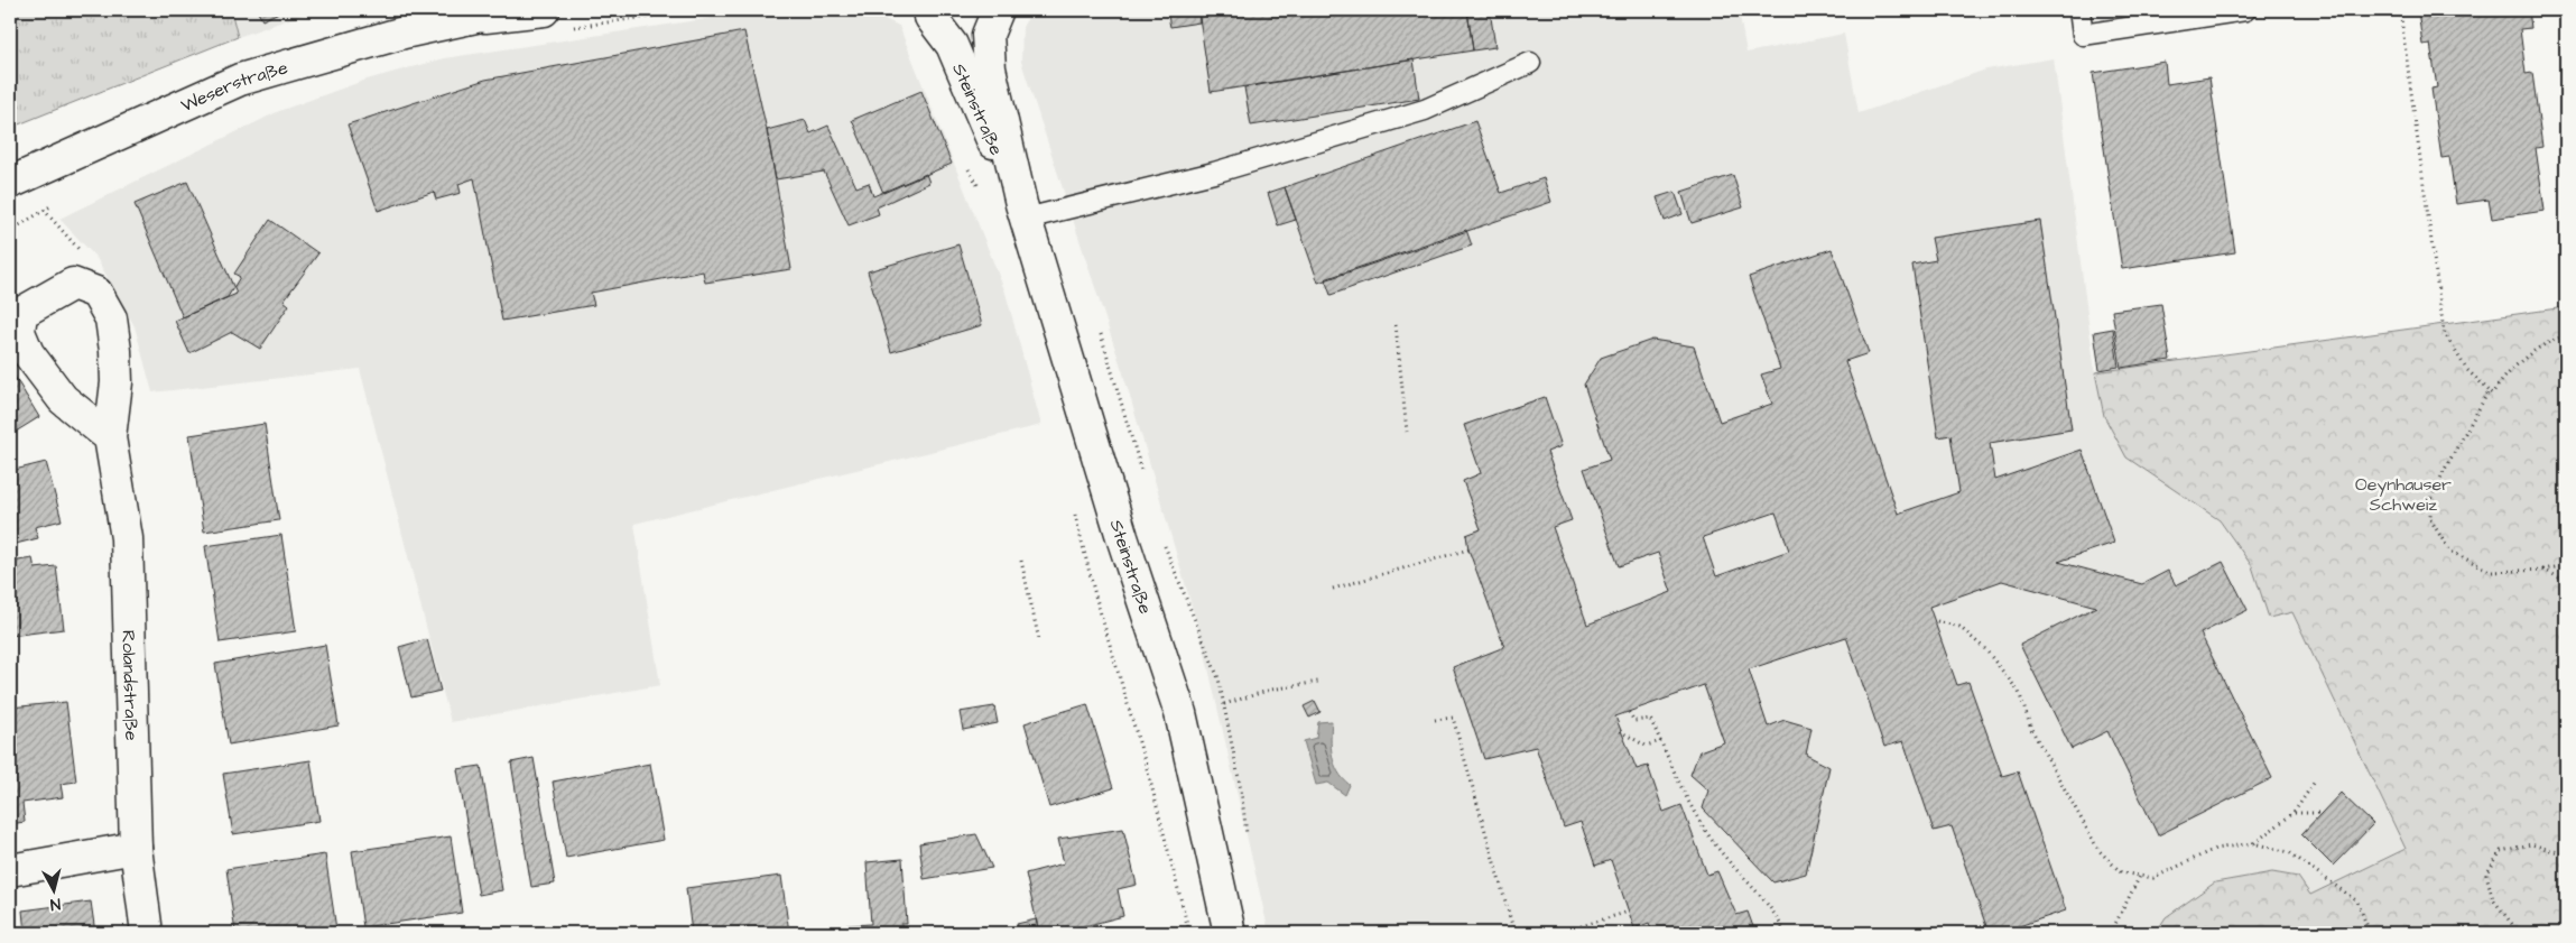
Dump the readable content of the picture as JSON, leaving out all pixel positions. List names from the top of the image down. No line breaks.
{"streets":{"street":["Weserstraße","Steinstraße","Rolandstraße"]},"parks":["Oeynhauser Schweiz"],"north":"bottom"}
